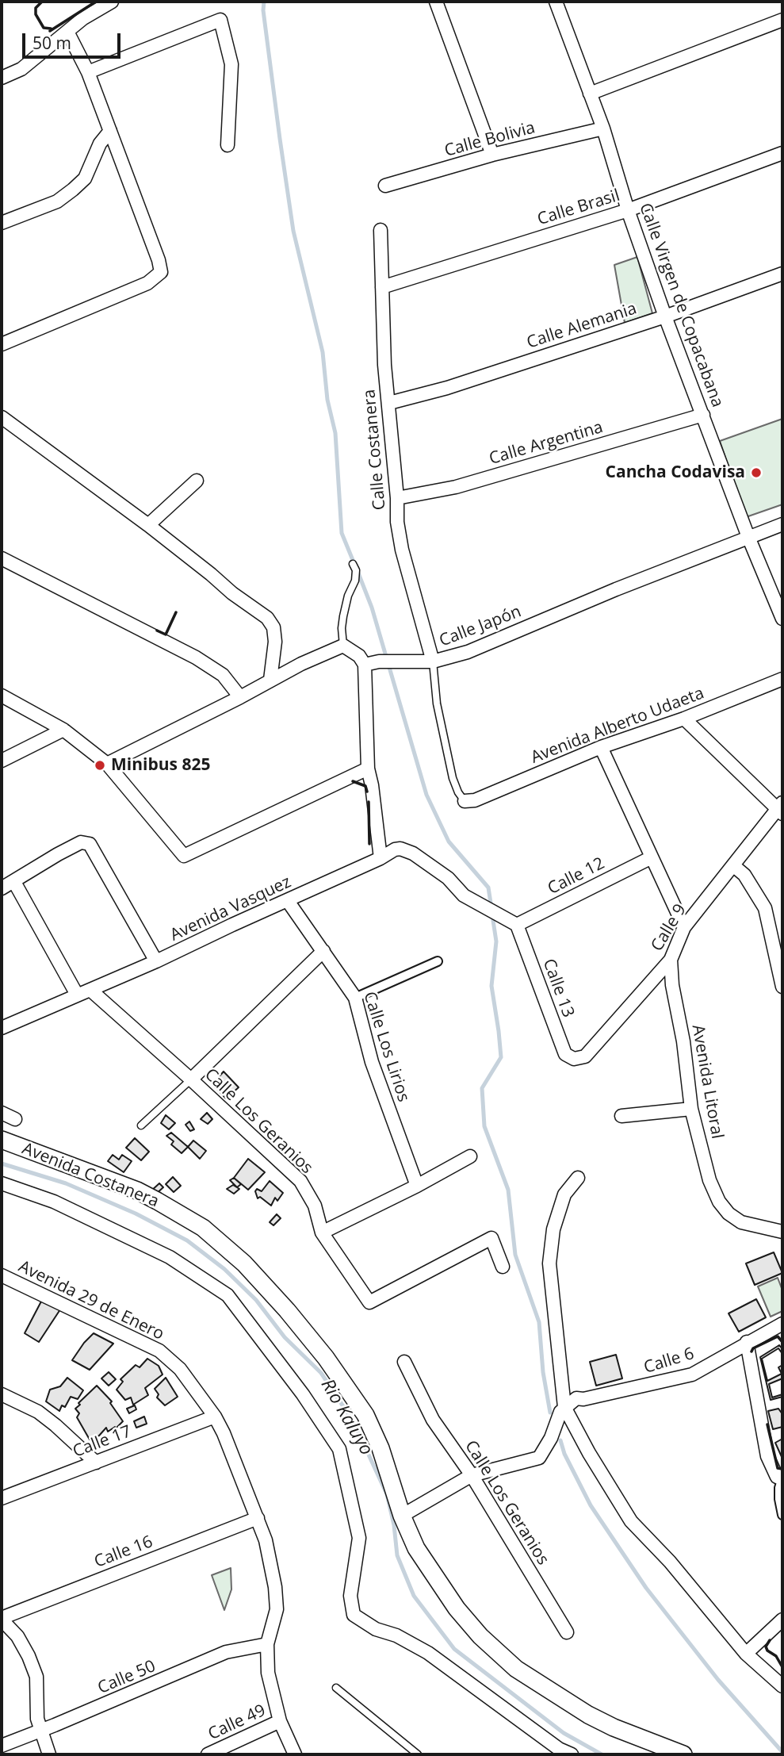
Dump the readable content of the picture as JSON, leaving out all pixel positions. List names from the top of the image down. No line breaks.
{"streets":{"main road":["Avenida Costanera"],"street":["Calle Bolivia","Calle Brasil","Calle Virgen de Copacabana","Calle Alemania","Calle Argentina","Calle Costanera","Calle Japón","Avenida Alberto Udaeta","Calle 12","Avenida Vasquez","Calle 9","Calle 13","Calle Los Lirios","Avenida Litoral","Calle Los Geranios","Avenida 29 de Enero","Calle 6","Calle 17","Calle 16","Calle 50","Calle 49"]},"crossings":[["Calle Bolivia","Calle Virgen de Copacabana"],["Calle Brasil","Calle Virgen de Copacabana"],["Calle Brasil","Calle Costanera"],["Calle Virgen de Copacabana","Calle Alemania"],["Calle Virgen de Copacabana","Calle Argentina"],["Calle Virgen de Copacabana","Calle Japón"],["Calle Alemania","Calle Costanera"],["Calle Argentina","Calle Costanera"],["Calle Costanera","Calle Japón"],["Calle 12","Avenida Vasquez"],["Calle 12","Calle 13"],["Avenida Vasquez","Calle 13"],["Avenida Vasquez","Calle Los Lirios"],["Avenida Vasquez","Calle Los Geranios"],["Calle 9","Calle 13"],["Calle 9","Avenida Litoral"],["Avenida 29 de Enero","Calle 17"],["Avenida 29 de Enero","Calle 16"],["Avenida 29 de Enero","Calle 50"],["Avenida 29 de Enero","Calle 49"]],"water":["Rio Kaluyo"],"places":["Cancha Codavisa","Minibus 825"],"scale_bar":"50 m"}
